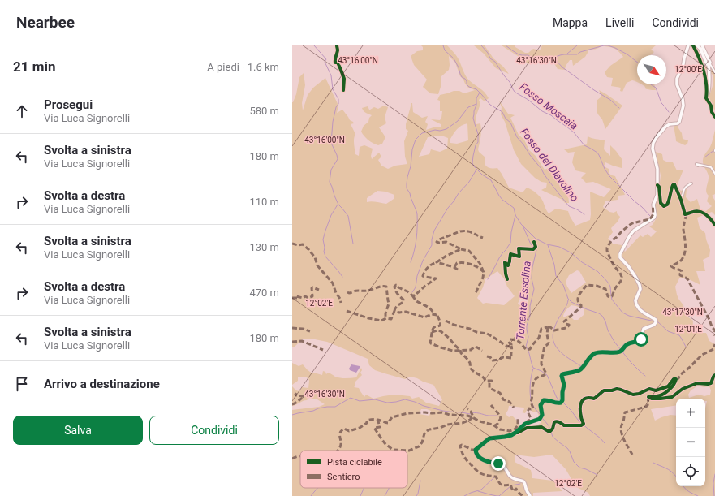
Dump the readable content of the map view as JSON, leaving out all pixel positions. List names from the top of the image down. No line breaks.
{"water":["Fosso Moscaia","Fosso del Diavolino","Torrente Essolina"],"legend":["Pista ciclabile","Sentiero"],"north":"bottom right","page":{"header":"Nearbee","nav":["Mappa","Livelli","Condividi"],"heading":["21 min","A piedi · 1.6 km"],"list":[["Prosegui","Via Luca Signorelli","580 m"],["Svolta a sinistra","Via Luca Signorelli","180 m"],["Svolta a destra","Via Luca Signorelli","110 m"],["Svolta a sinistra","Via Luca Signorelli","130 m"],["Svolta a destra","Via Luca Signorelli","470 m"],["Svolta a sinistra","Via Luca Signorelli","180 m"],"Arrivo a destinazione"],"map_buttons":["+","−"],"buttons":["Salva","Condividi"]},"coordinates":["43°16'00\"N","43°16'30\"N","12°00'E","12°02'E","43°17'30\"N","12°01'E"]}
